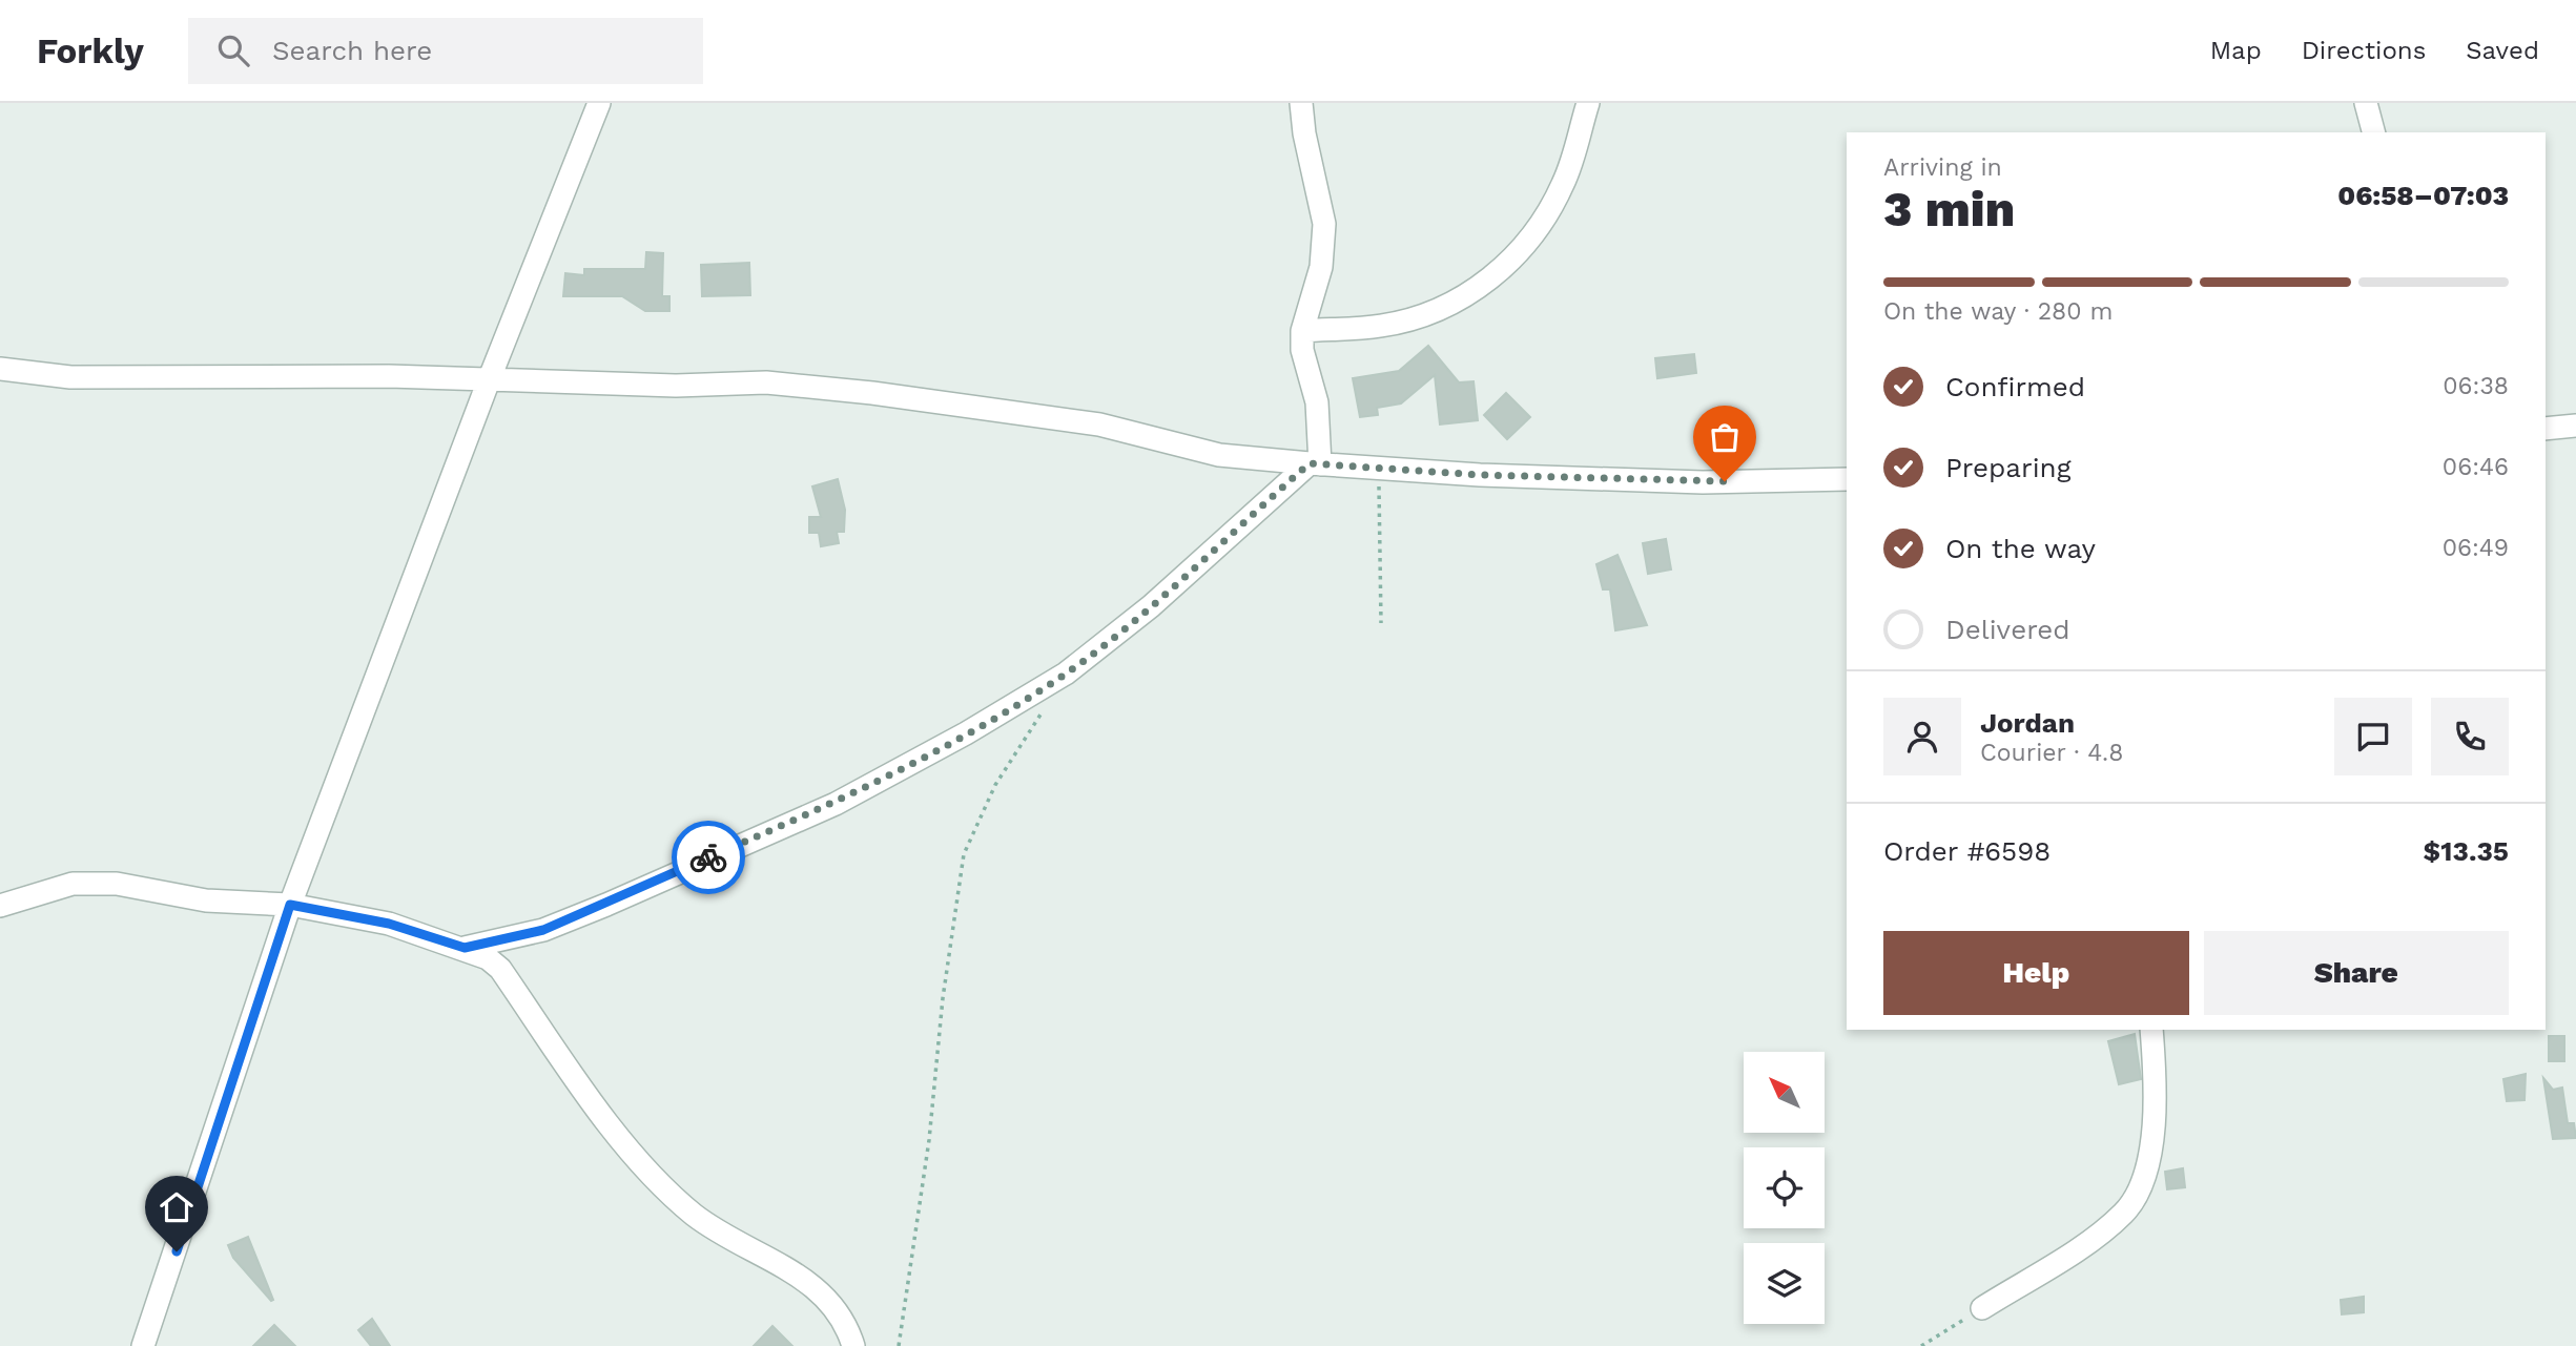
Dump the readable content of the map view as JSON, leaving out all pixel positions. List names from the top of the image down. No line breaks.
{"north":"top left","page":{"header":"Forkly","search":"Search here","nav":["Map","Directions","Saved"],"heading":["3 min","Arriving in","06:58–07:03"],"panel":["Jordan","Courier · 4.8","Order #6598","$13.35"],"bar":"On the way · 280 m","list":[["Confirmed","06:38"],["Preparing","06:46"],["On the way","06:49"],"Delivered"],"buttons":["Help","Share"]}}
